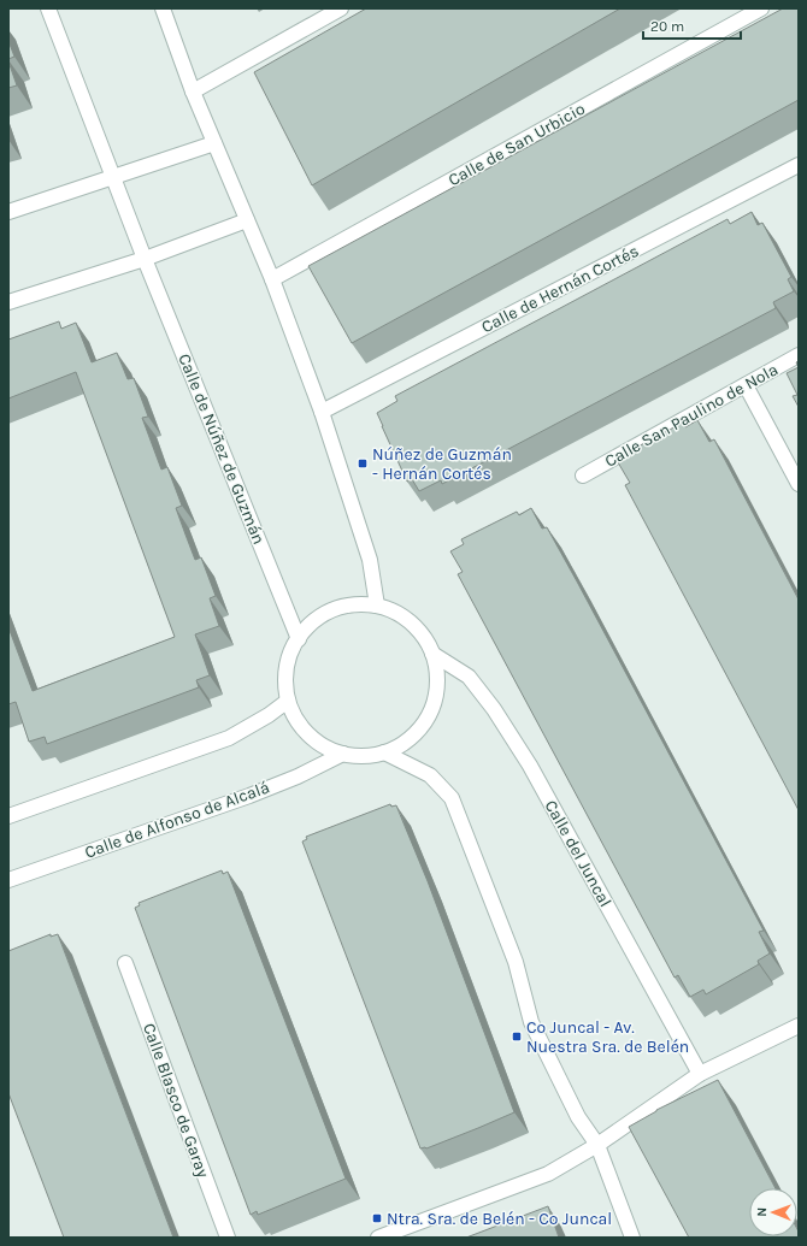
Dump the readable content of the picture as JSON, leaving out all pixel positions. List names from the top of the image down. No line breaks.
{"streets":{"street":["Calle de San Urbicio","Calle de Hernán Cortés","Calle San Paulino de Nola","Calle de Núñez de Guzmán","Calle de Alfonso de Alcalá","Calle del Juncal","Calle Blasco de Garay"]},"crossings":[["Calle de Núñez de Guzmán","Calle de Alfonso de Alcalá"],["Calle de Núñez de Guzmán","Calle del Juncal"],["Calle de Alfonso de Alcalá","Calle del Juncal"]],"places":{"transit":["Núñez de Guzmán - Hernán Cortés","Cº Juncal - Av. Nuestra Sra. de Belén","Ntra. Sra. de Belén - Cº Juncal"]},"scale_bar":"20 m","north":"left"}
